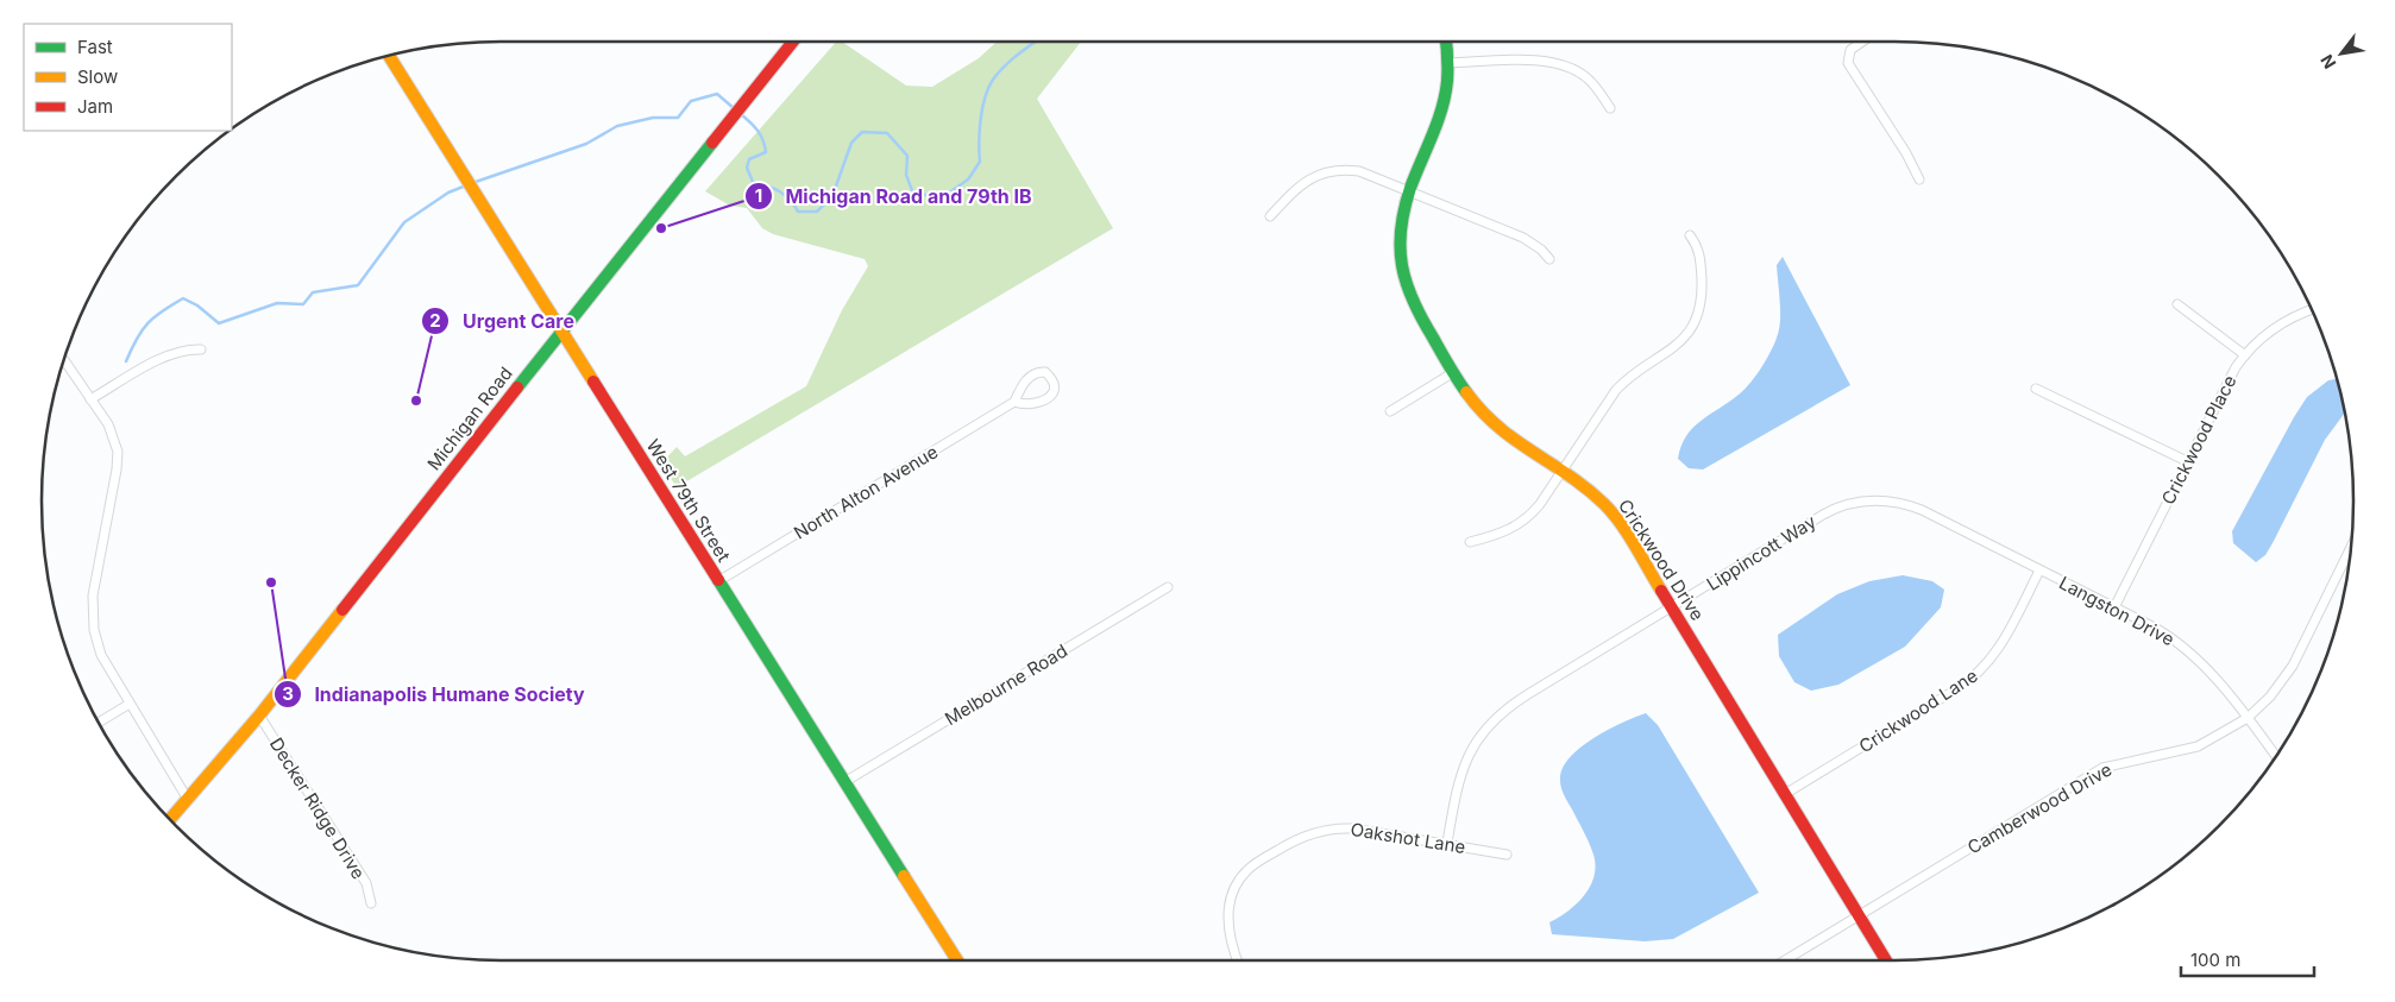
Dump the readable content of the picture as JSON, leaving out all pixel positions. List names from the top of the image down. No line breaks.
{"streets":{"main road":["Michigan Road","West 79th Street","Crickwood Drive"],"street":["Crickwood Place","North Alton Avenue","Lippincott Way","Langston Drive","Melbourne Road","Crickwood Lane","Decker Ridge Drive","Camberwood Drive","Oakshot Lane"]},"crossings":[["Michigan Road","West 79th Street"],["Michigan Road","Decker Ridge Drive"],["Crickwood Place","Langston Drive"],["North Alton Avenue","West 79th Street"],["West 79th Street","Melbourne Road"],["Lippincott Way","Crickwood Drive"],["Lippincott Way","Langston Drive"],["Lippincott Way","Crickwood Lane"],["Lippincott Way","Oakshot Lane"],["Crickwood Drive","Crickwood Lane"],["Crickwood Drive","Camberwood Drive"],["Langston Drive","Crickwood Lane"],["Langston Drive","Camberwood Drive"]],"places":["Michigan Road and 79th IB","Urgent Care","Indianapolis Humane Society"],"legend":["Fast","Slow","Jam"],"scale_bar":"100 m","north":"bottom left"}
